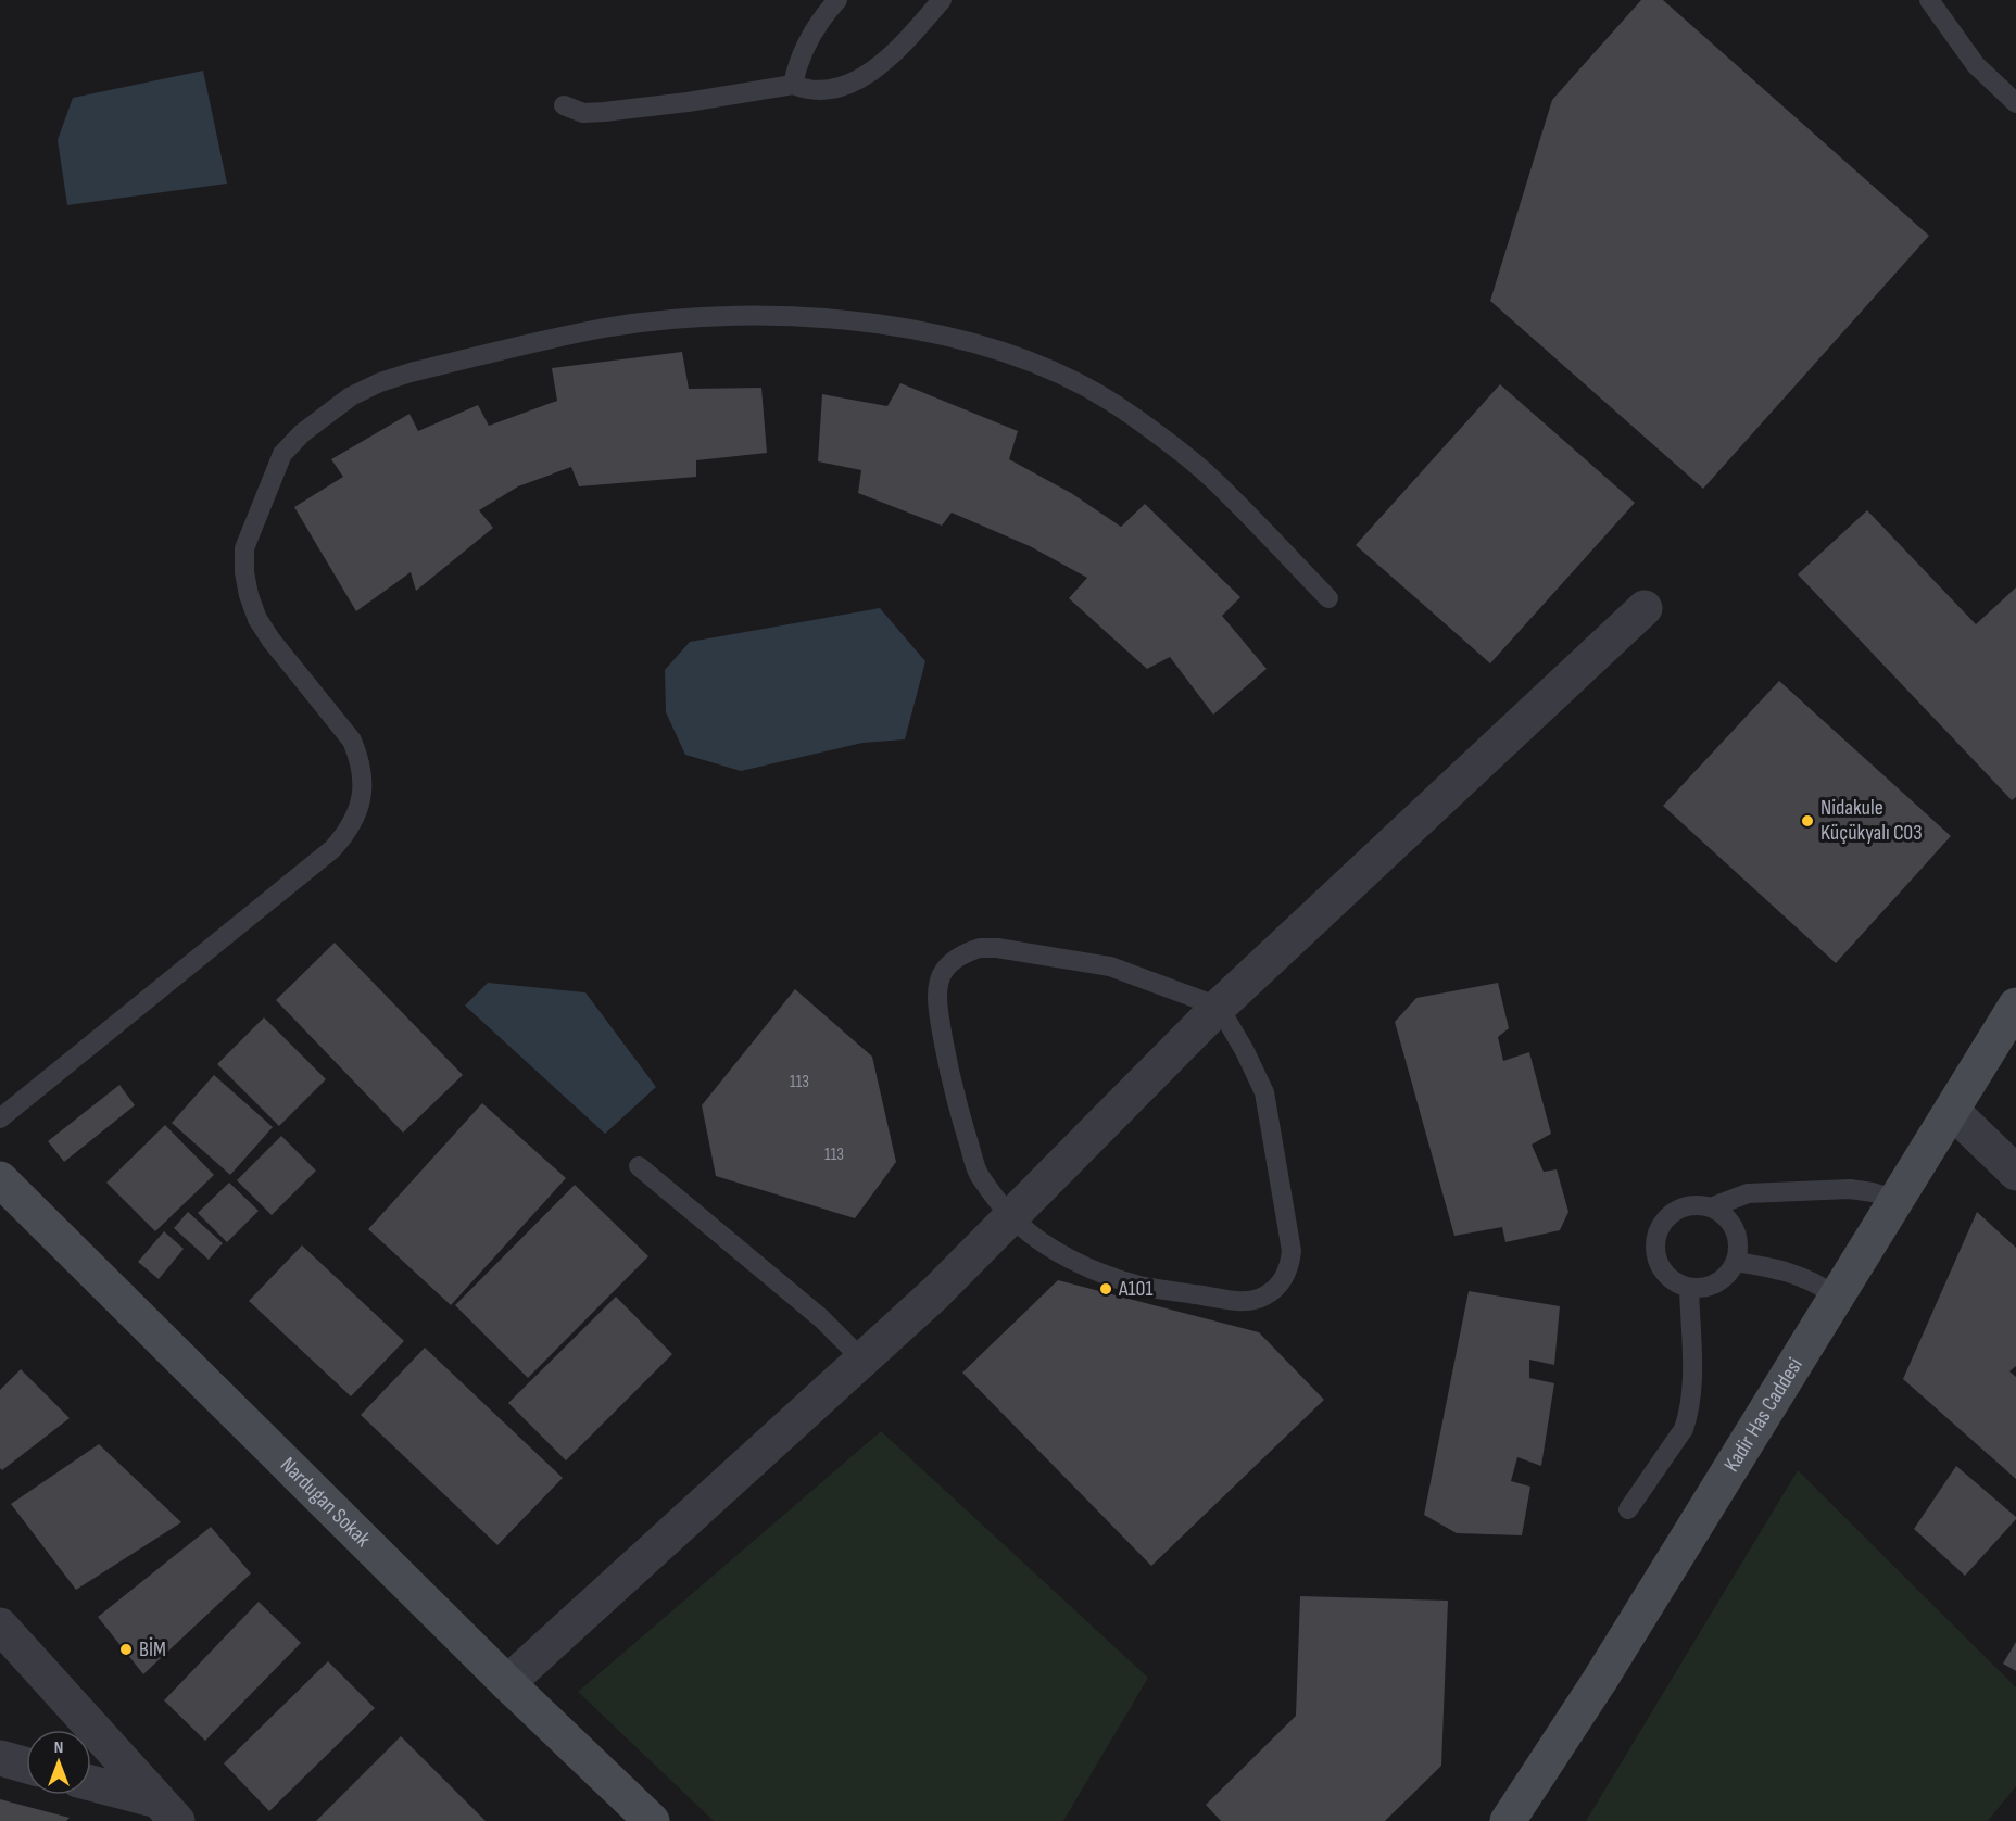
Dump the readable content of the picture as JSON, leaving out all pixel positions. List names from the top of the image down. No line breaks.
{"streets":{"street":["Kadir Has Caddesi","Nardugan Sokak"]},"places":["Nidakule Küçükyalı C03","A101","BİM"],"house_numbers":["113","113"],"north":"top"}
